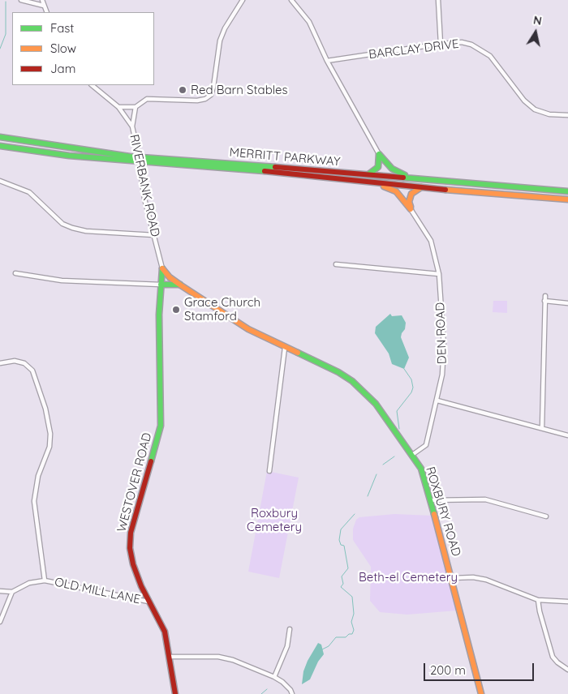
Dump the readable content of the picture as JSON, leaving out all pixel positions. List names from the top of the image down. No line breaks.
{"streets":{"main road":["MERRITT PARKWAY","WESTOVER ROAD","ROXBURY ROAD"],"street":["BARCLAY DRIVE","RIVERBANK ROAD","DEN ROAD","OLD MILL LANE"]},"crossings":[["RIVERBANK ROAD","WESTOVER ROAD"],["RIVERBANK ROAD","ROXBURY ROAD"],["DEN ROAD","ROXBURY ROAD"],["WESTOVER ROAD","ROXBURY ROAD"],["WESTOVER ROAD","OLD MILL LANE"]],"parks":["Roxbury Cemetery","Beth-el Cemetery"],"places":["Red Barn Stables","Grace Church Stamford"],"legend":["Fast","Slow","Jam"],"scale_bar":"200 m","north":"top"}
